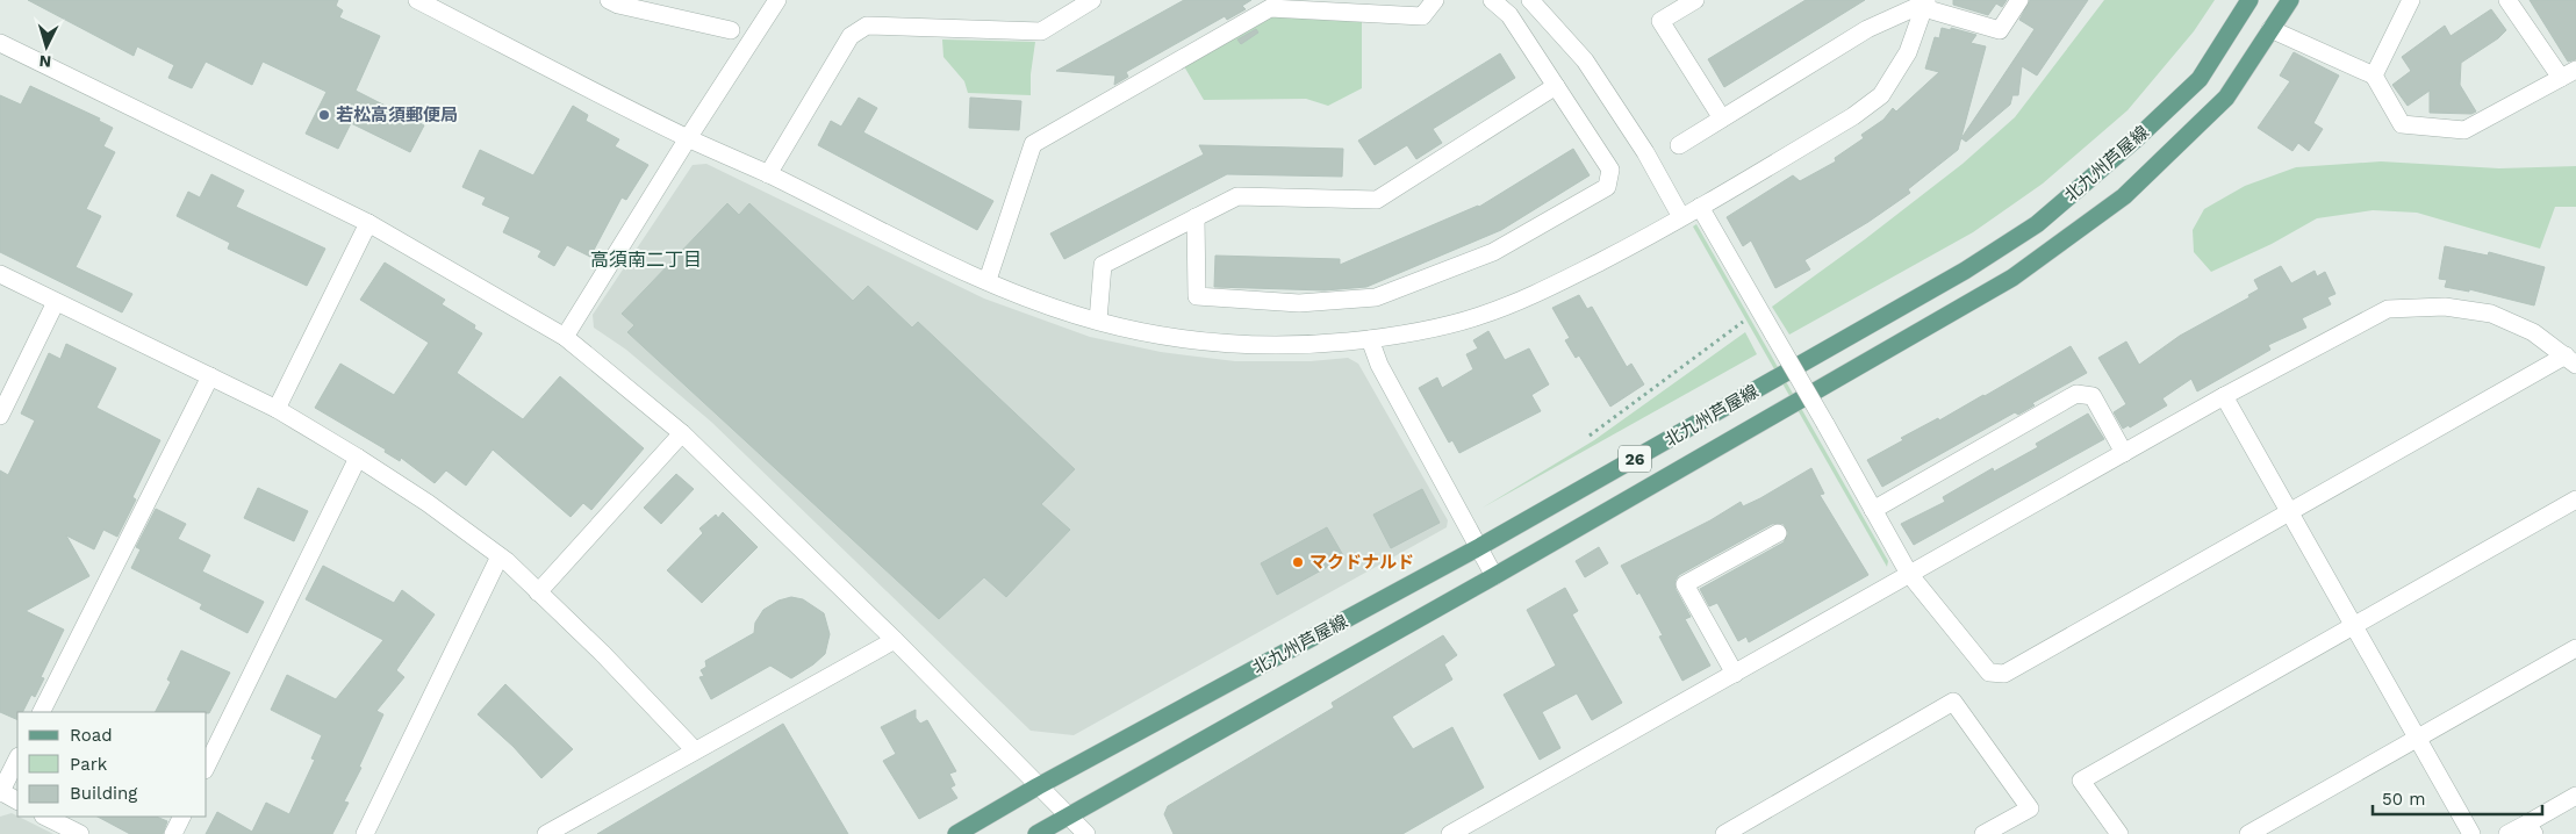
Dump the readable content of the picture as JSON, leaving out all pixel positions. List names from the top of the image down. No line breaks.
{"streets":{"main road":["北九州芦屋線","26"]},"districts":["高須南二丁目"],"places":["若松高須郵便局","マクドナルド"],"legend":["Road","Park","Building"],"scale_bar":"50 m","north":"bottom"}
